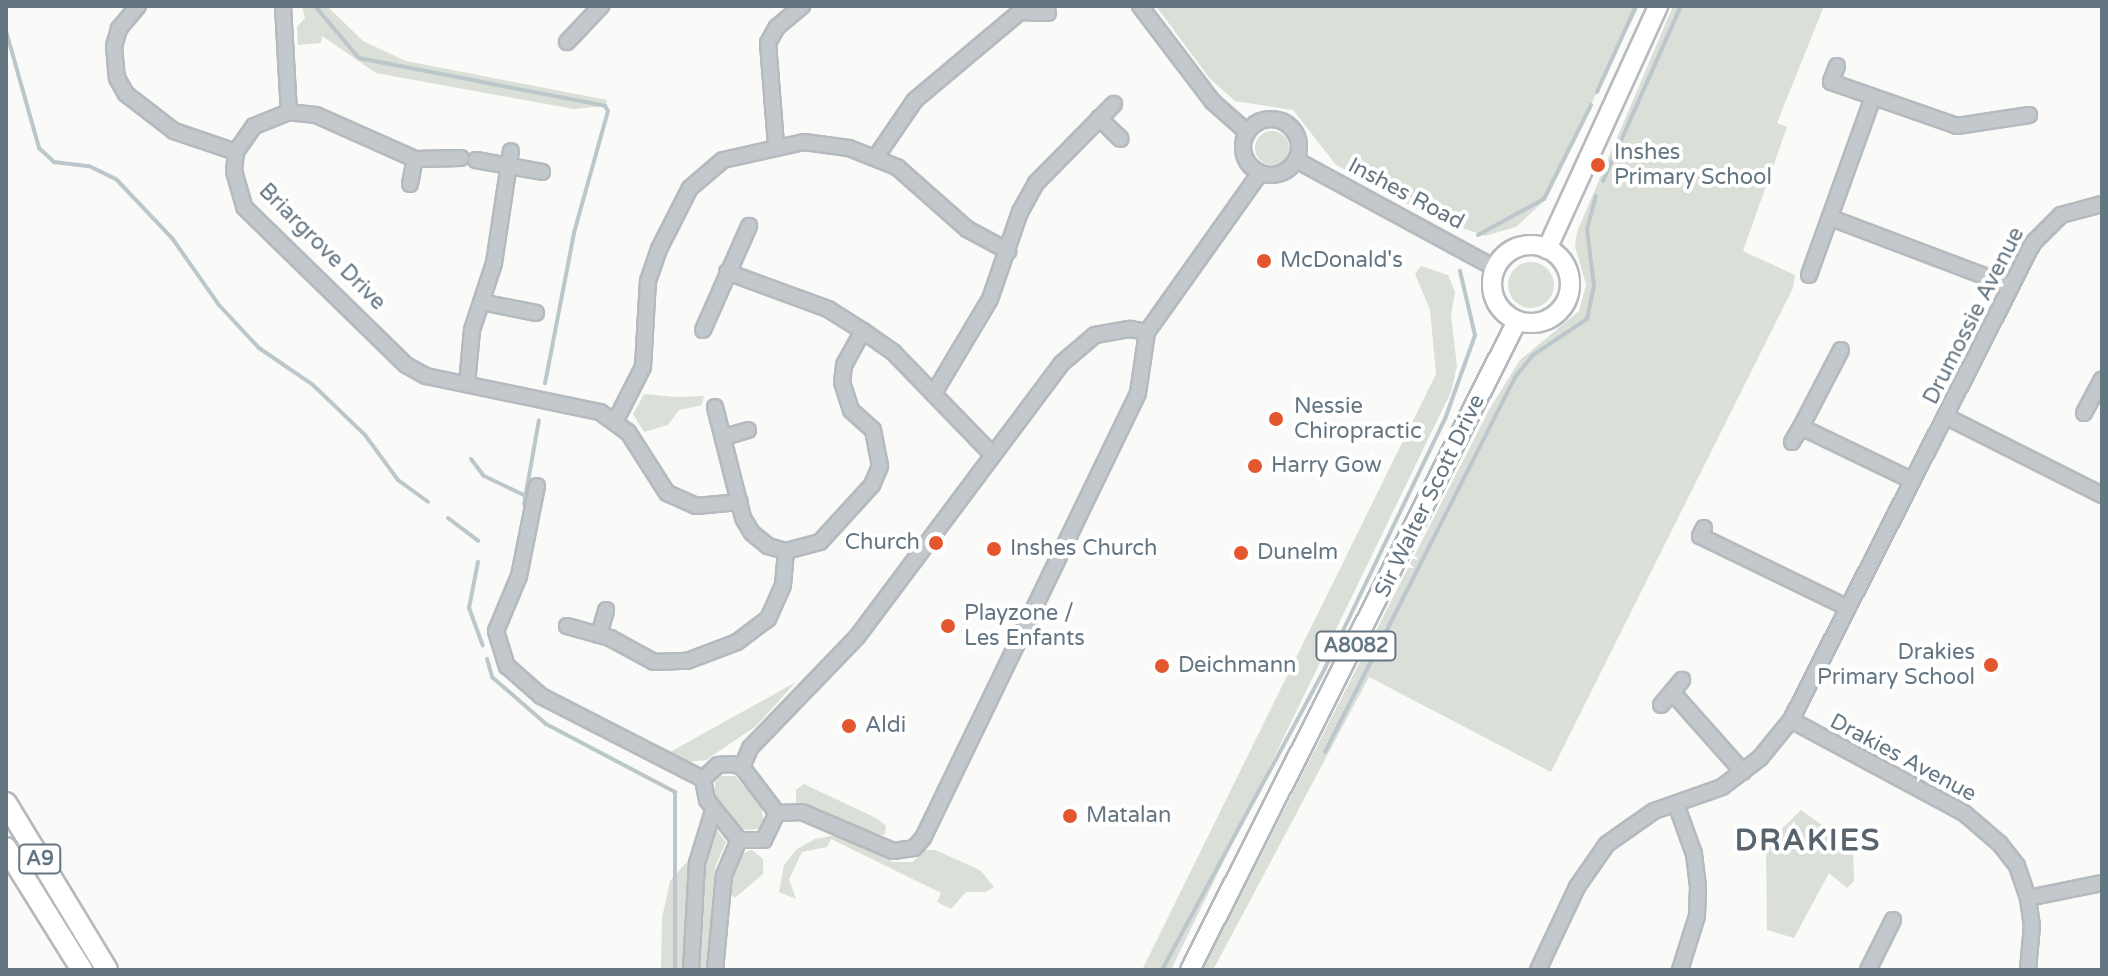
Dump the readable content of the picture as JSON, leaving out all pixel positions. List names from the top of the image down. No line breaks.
{"streets":{"highway":["A9"],"main road":["Sir Walter Scott Drive","A8082"],"street":["Inshes Road","Briargrove Drive","Drumossie Avenue","Drakies Avenue"]},"crossings":[["Inshes Road","Sir Walter Scott Drive"],["Drumossie Avenue","Drakies Avenue"]],"districts":["DRAKIES"],"places":["Inshes Primary School","McDonald's","Nessie Chiropractic","Harry Gow","Church","Inshes Church","Dunelm","Playzone / Les Enfants","Drakies Primary School","Deichmann","Aldi","Matalan"]}
